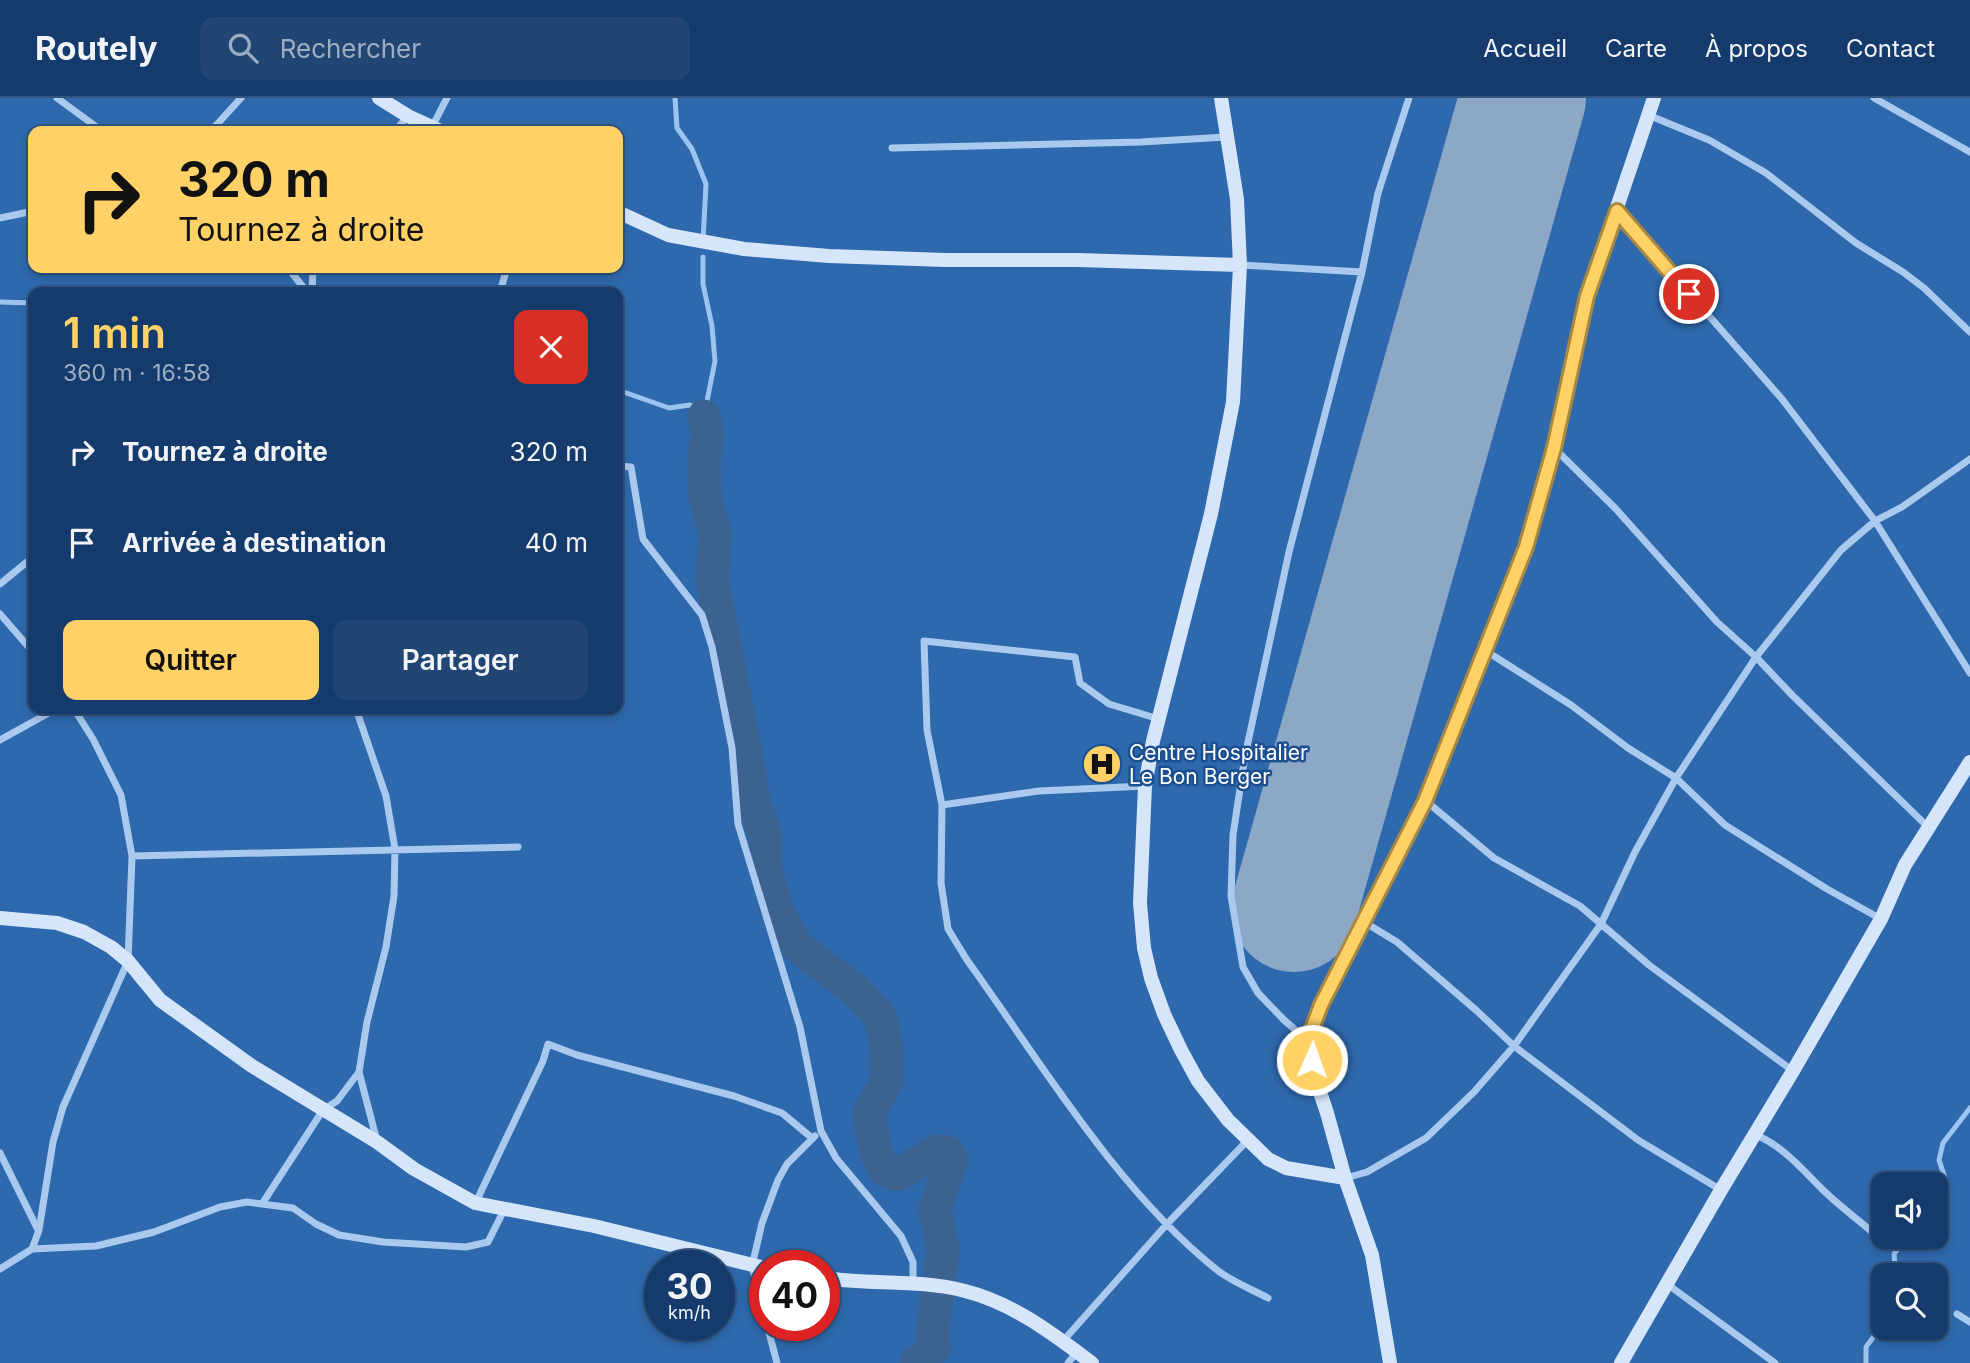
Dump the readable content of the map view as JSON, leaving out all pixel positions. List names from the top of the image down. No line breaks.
{"places":{"hospital":["Centre Hospitalier Le Bon Berger"]},"page":{"header":"Routely","search":"Rechercher","nav":["Accueil","Carte","À propos","Contact"],"turn":["320 m","Tournez à droite"],"heading":["1 min","360 m · 16:58"],"list":[{"name":"Tournez à droite","value":"320 m"},{"name":"Arrivée à destination","value":"40 m"}],"buttons":["Quitter","Partager"],"speed":"30 km/h","limit":"40"}}
